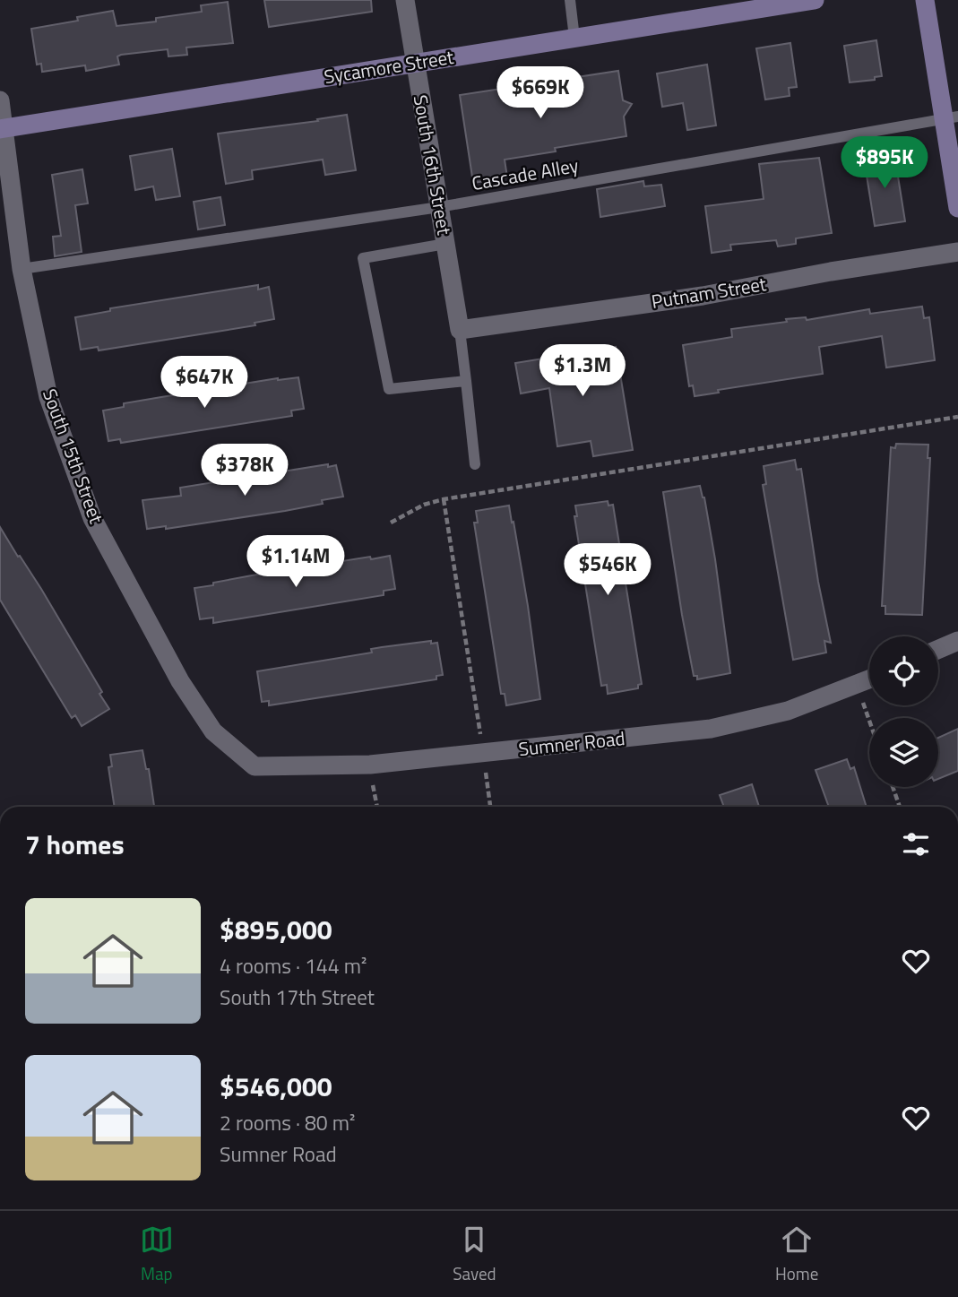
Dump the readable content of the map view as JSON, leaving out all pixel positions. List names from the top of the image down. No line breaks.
{"streets":{"main road":["Sycamore Street"],"street":["South 16th Street","Putnam Street","South 15th Street","Sumner Road"],"lane":["Cascade Alley"]},"crossings":[["Sycamore Street","South 16th Street"],["Sycamore Street","South 15th Street"],["South 16th Street","Cascade Alley"],["South 16th Street","Putnam Street"],["Cascade Alley","South 15th Street"],["South 15th Street","Sumner Road"]],"page":{"price":["$669K","$895K","$1.3M","$647K","$378K","$1.14M","$546K"],"heading":"7 homes","list":[{"name":"$895,000","note":"4 rooms · 144 m² · South 17th Street"},{"name":"$546,000","note":"2 rooms · 80 m² · Sumner Road"}],"tabs":["Map","Saved","Home"]}}
